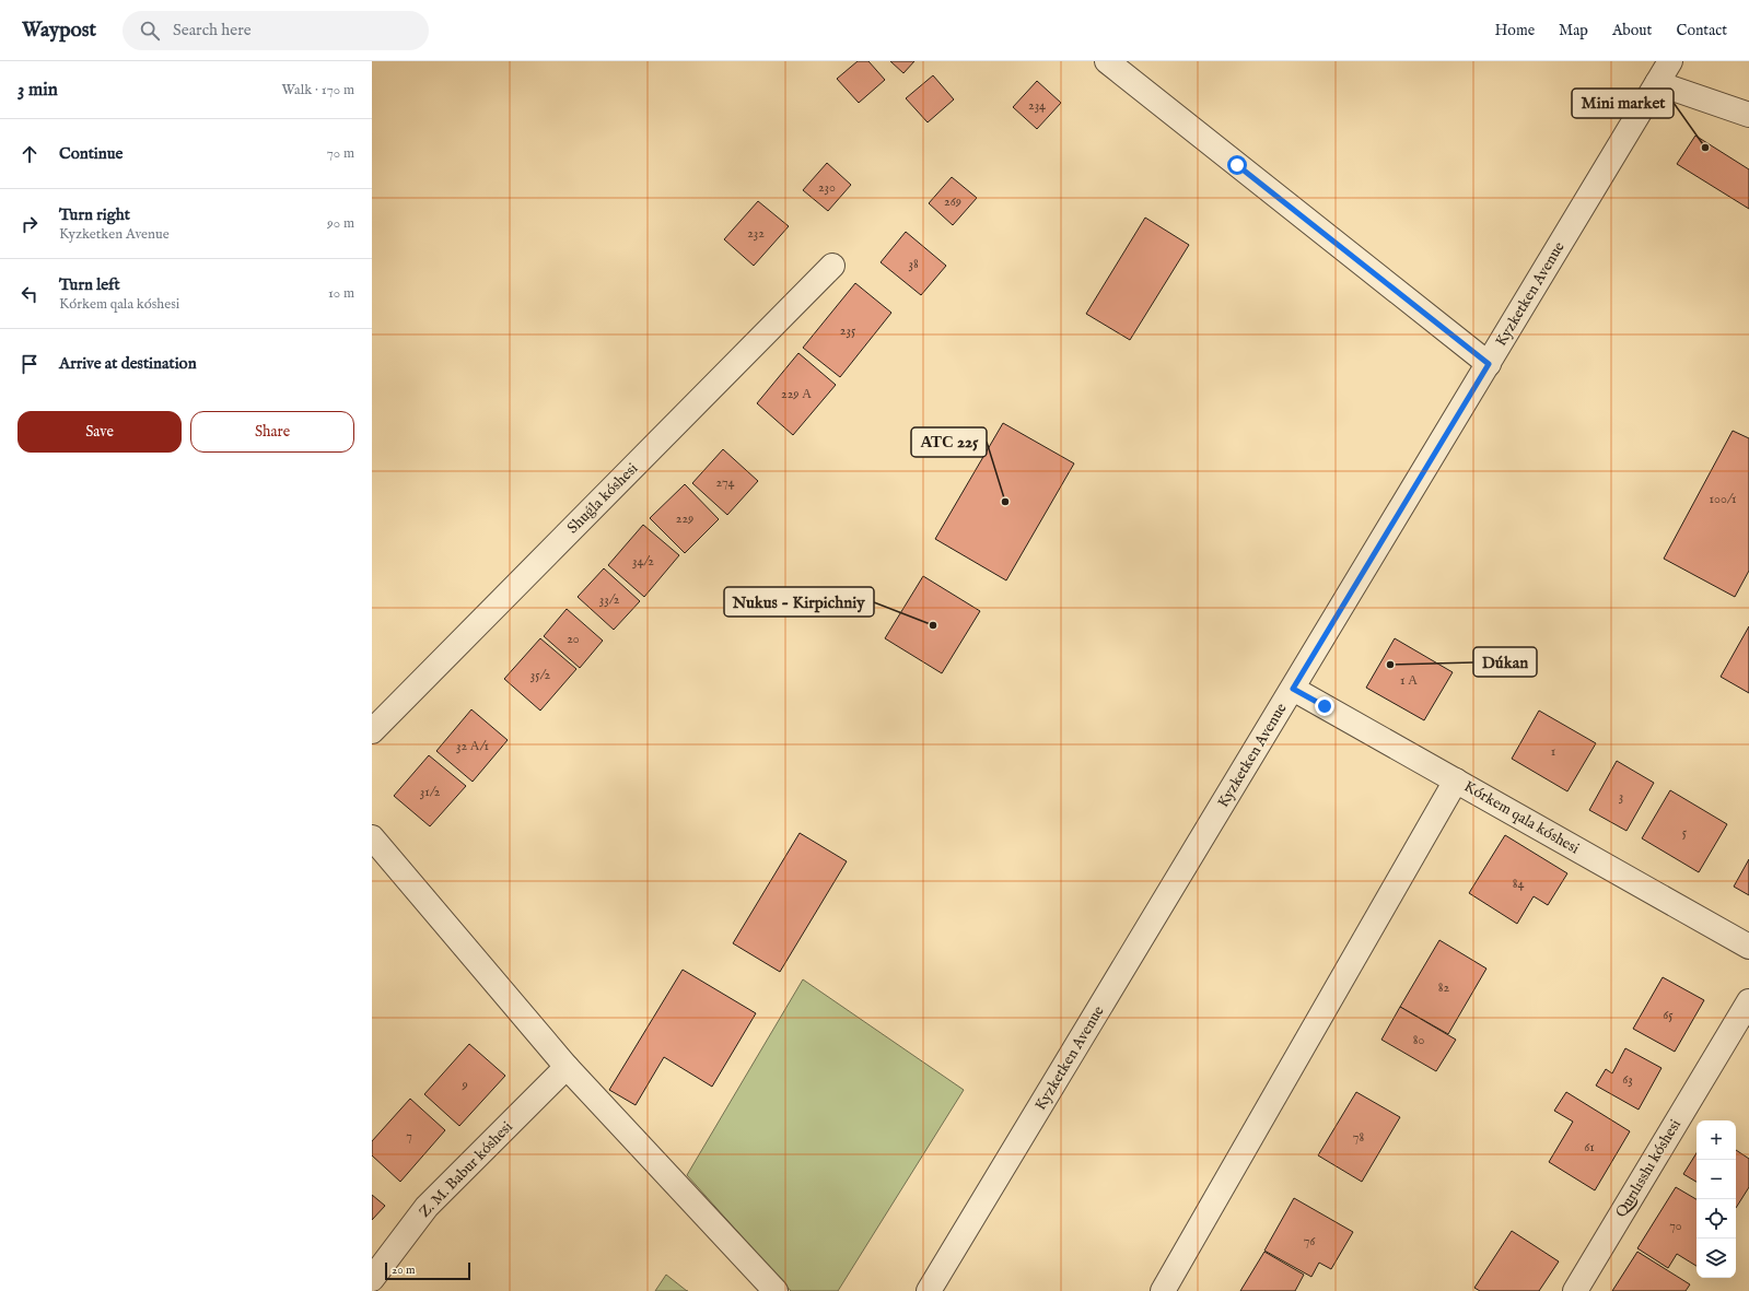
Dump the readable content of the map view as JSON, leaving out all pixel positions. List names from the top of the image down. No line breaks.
{"streets":{"street":["Kyzketken Avenue","Shuǵla kóshesi","Kórkem qala kóshesi","Qurılısshı kóshesi","Z. M. Babur kóshesi"]},"crossings":[["Kyzketken Avenue","Kórkem qala kóshesi"]],"places":["Mini market","АТС 225","Nukus - Kirpichniy","Dúkan"],"house_numbers":["234","230","269","232","38","235","229 А","274","100/1","229","34/2","33/2","20","35/2","1 А","32 А/1","1","31/2","3","5","84","82","65","80","63","9","7","78","61","70","76"],"scale_bar":"20 m","page":{"header":"Waypost","search":"Search here","nav":["Home","Map","About","Contact"],"heading":["3 min","Walk · 170 m"],"list":[["Continue","70 m"],["Turn right","Kyzketken Avenue","90 m"],["Turn left","Kórkem qala kóshesi","10 m"],"Arrive at destination"],"buttons":["Save","Share"],"map_buttons":["+","−"],"scale":"20 m"}}
